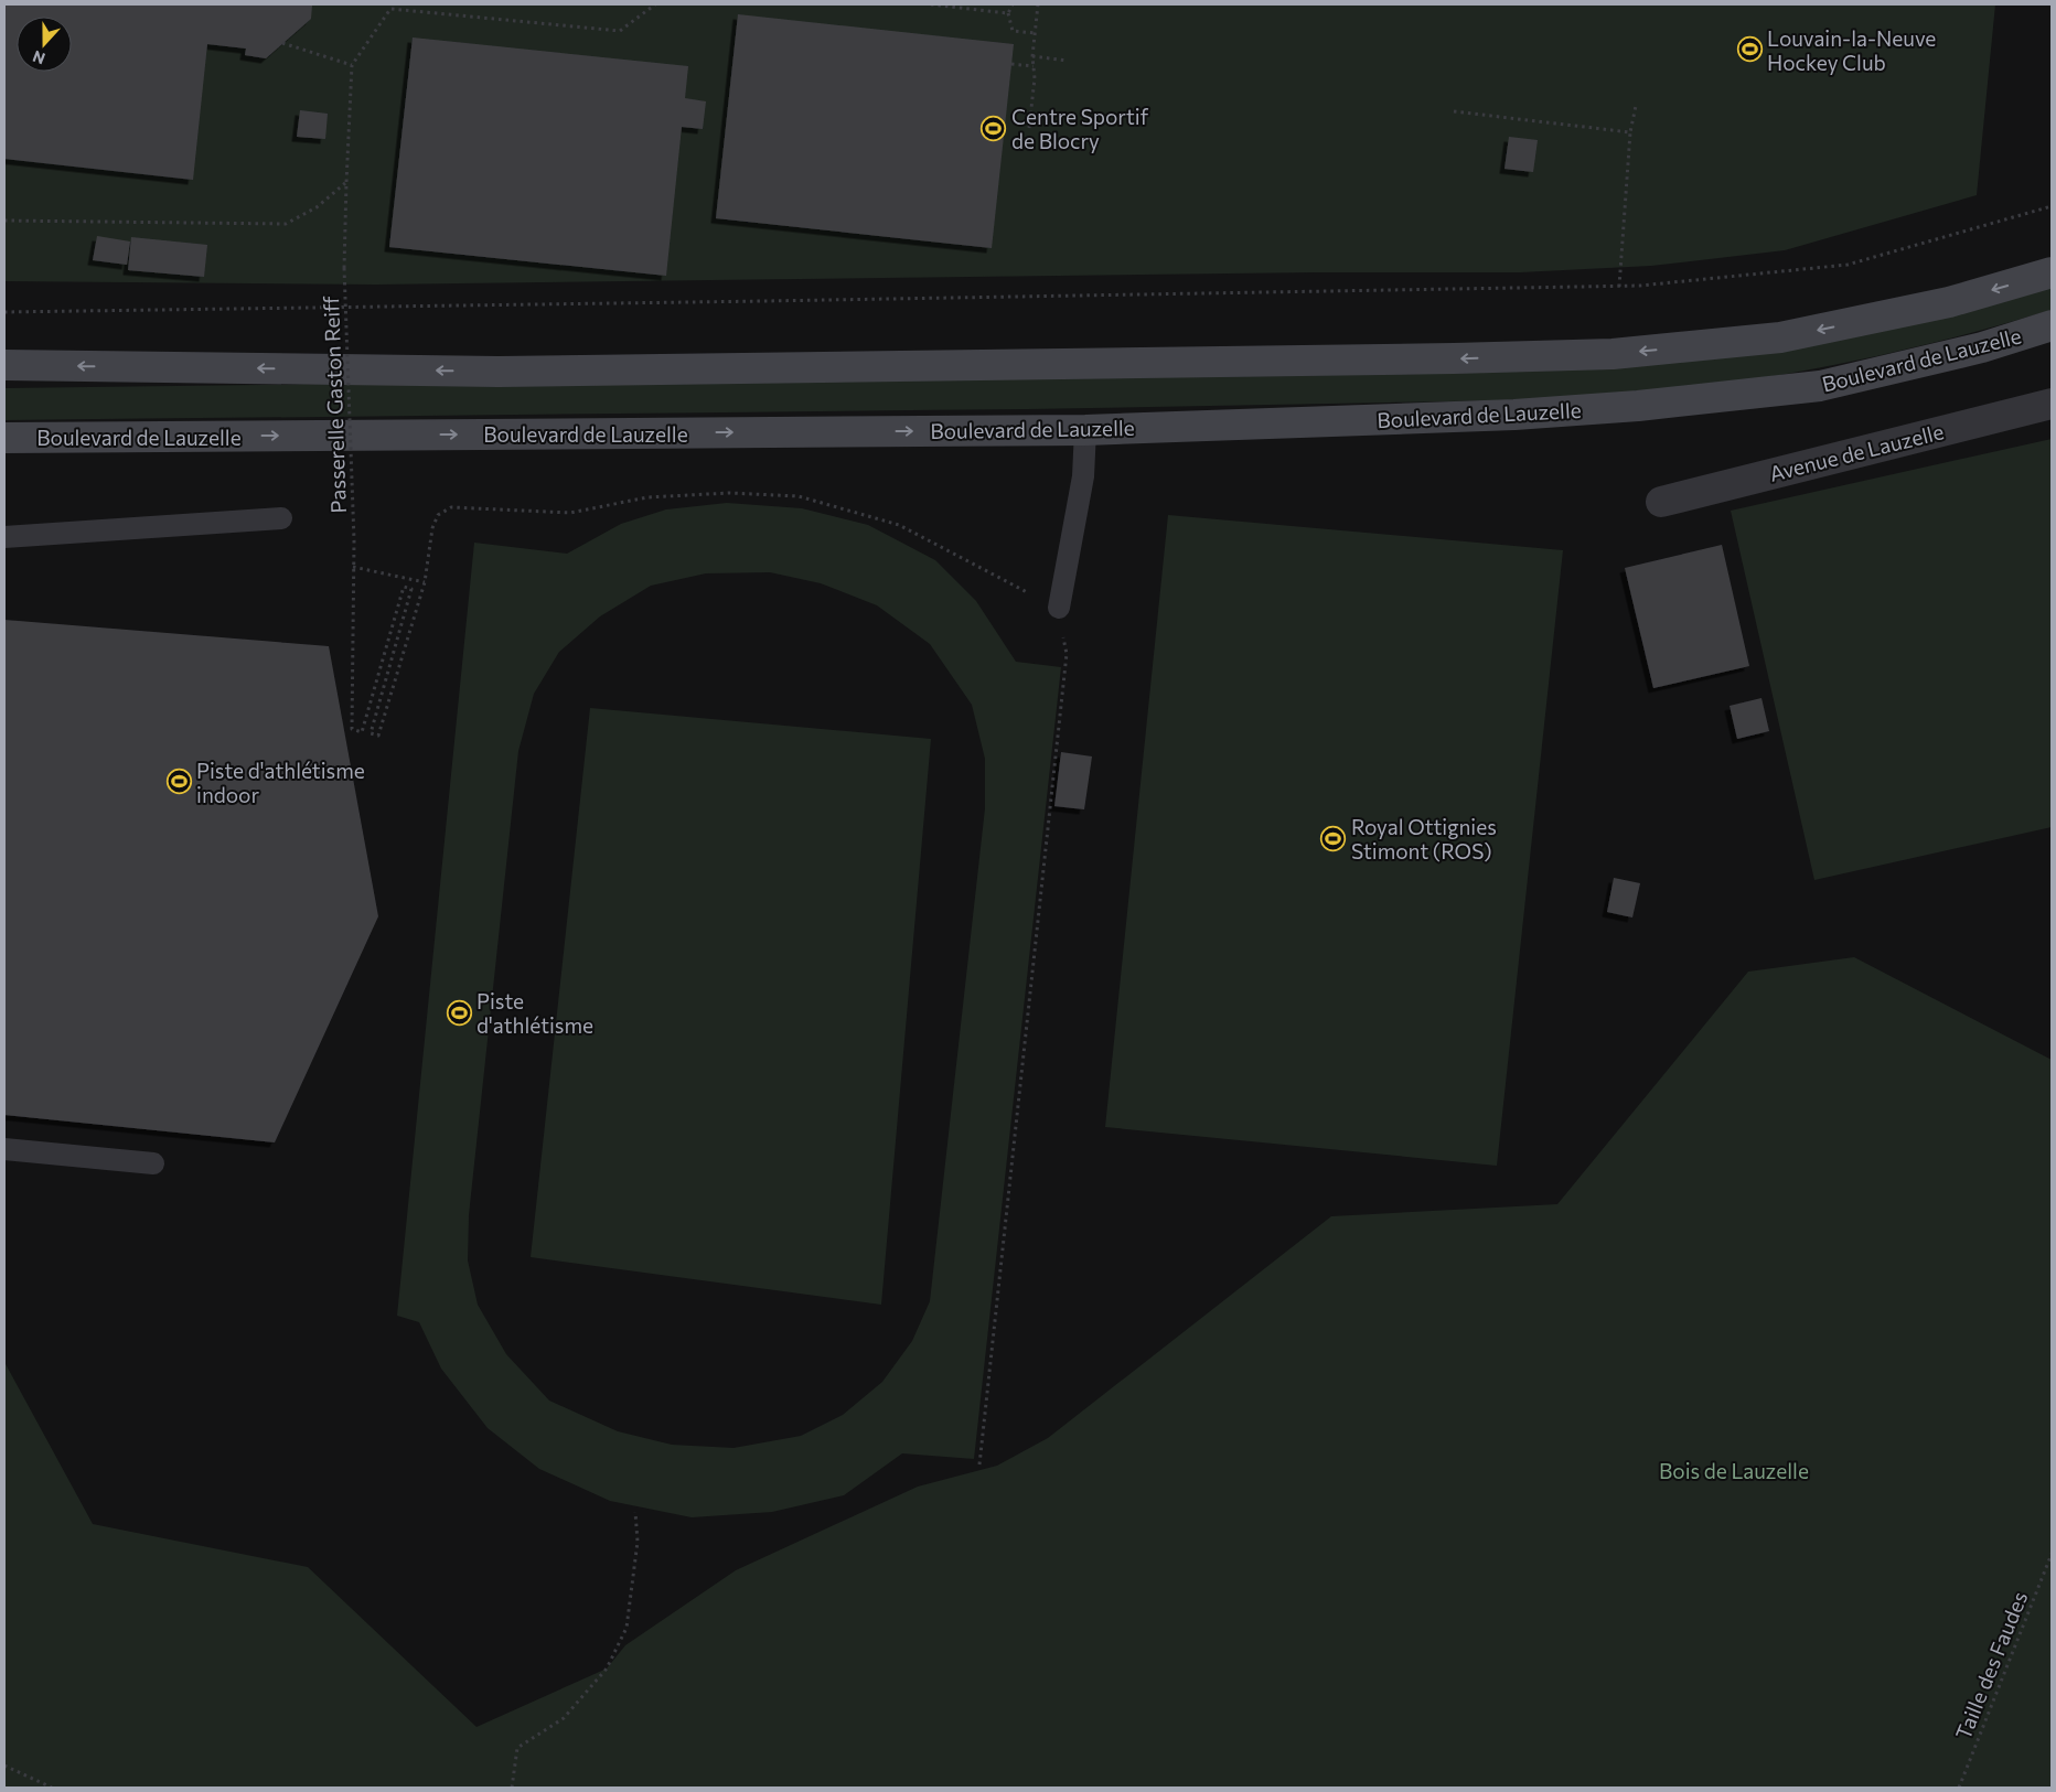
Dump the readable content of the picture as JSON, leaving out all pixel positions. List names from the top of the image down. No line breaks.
{"streets":{"main road":["Boulevard de Lauzelle"],"street":["Avenue de Lauzelle"],"path":["Passerelle Gaston Reiff","Taille des Faudes"]},"parks":["Bois de Lauzelle"],"places":{"sports":["Louvain-la-Neuve Hockey Club","Centre Sportif de Blocry","Piste d'athlétisme indoor","Royal Ottignies Stimont (ROS)","Piste d'athlétisme"]},"north":"bottom"}
